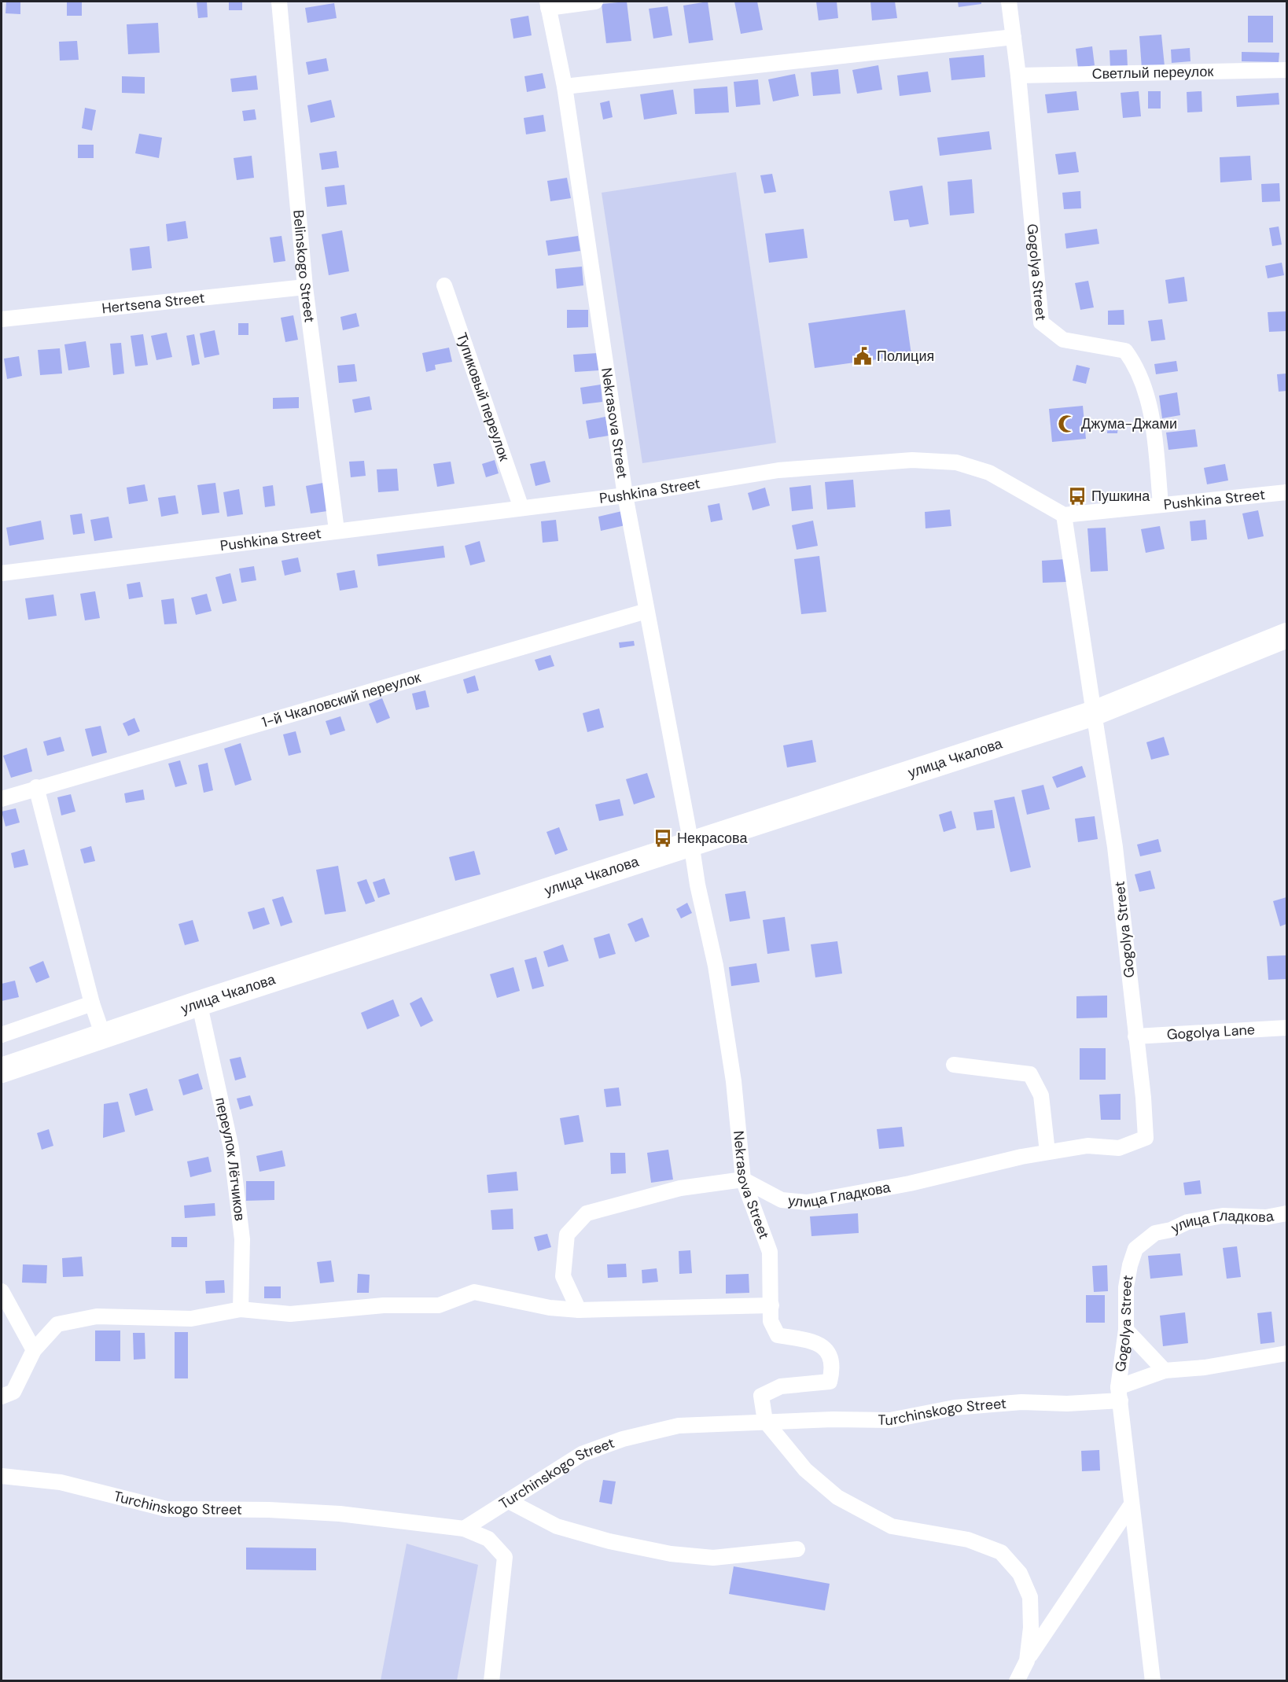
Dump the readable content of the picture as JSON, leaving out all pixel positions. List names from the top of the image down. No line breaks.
{"streets":{"main road":["улица Чкалова"],"street":["Светлый переулок","Belinskogo Street","Gogolya Street","Hertsena Street","Тупиковый переулок","Nekrasova Street","Pushkina Street","1-й Чкаловский переулок","Gogolya Lane","переулок Лётчиков","улица Гладкова","Turchinskogo Street"]},"crossings":[["Светлый переулок","Gogolya Street"],["Belinskogo Street","Hertsena Street"],["Belinskogo Street","Pushkina Street"],["Gogolya Street","Pushkina Street"],["Gogolya Street","улица Чкалова"],["Gogolya Street","Gogolya Lane"],["Gogolya Street","улица Гладкова"],["Gogolya Street","Turchinskogo Street"],["Тупиковый переулок","Pushkina Street"],["Nekrasova Street","Pushkina Street"],["Nekrasova Street","1-й Чкаловский переулок"],["Nekrasova Street","улица Чкалова"],["Nekrasova Street","улица Гладкова"],["Nekrasova Street","Turchinskogo Street"],["улица Чкалова","переулок Лётчиков"]],"places":{"public building":["Полиция"],"mosque":["Джума-Джами"],"bus stop":["Пушкина","Некрасова"]}}
